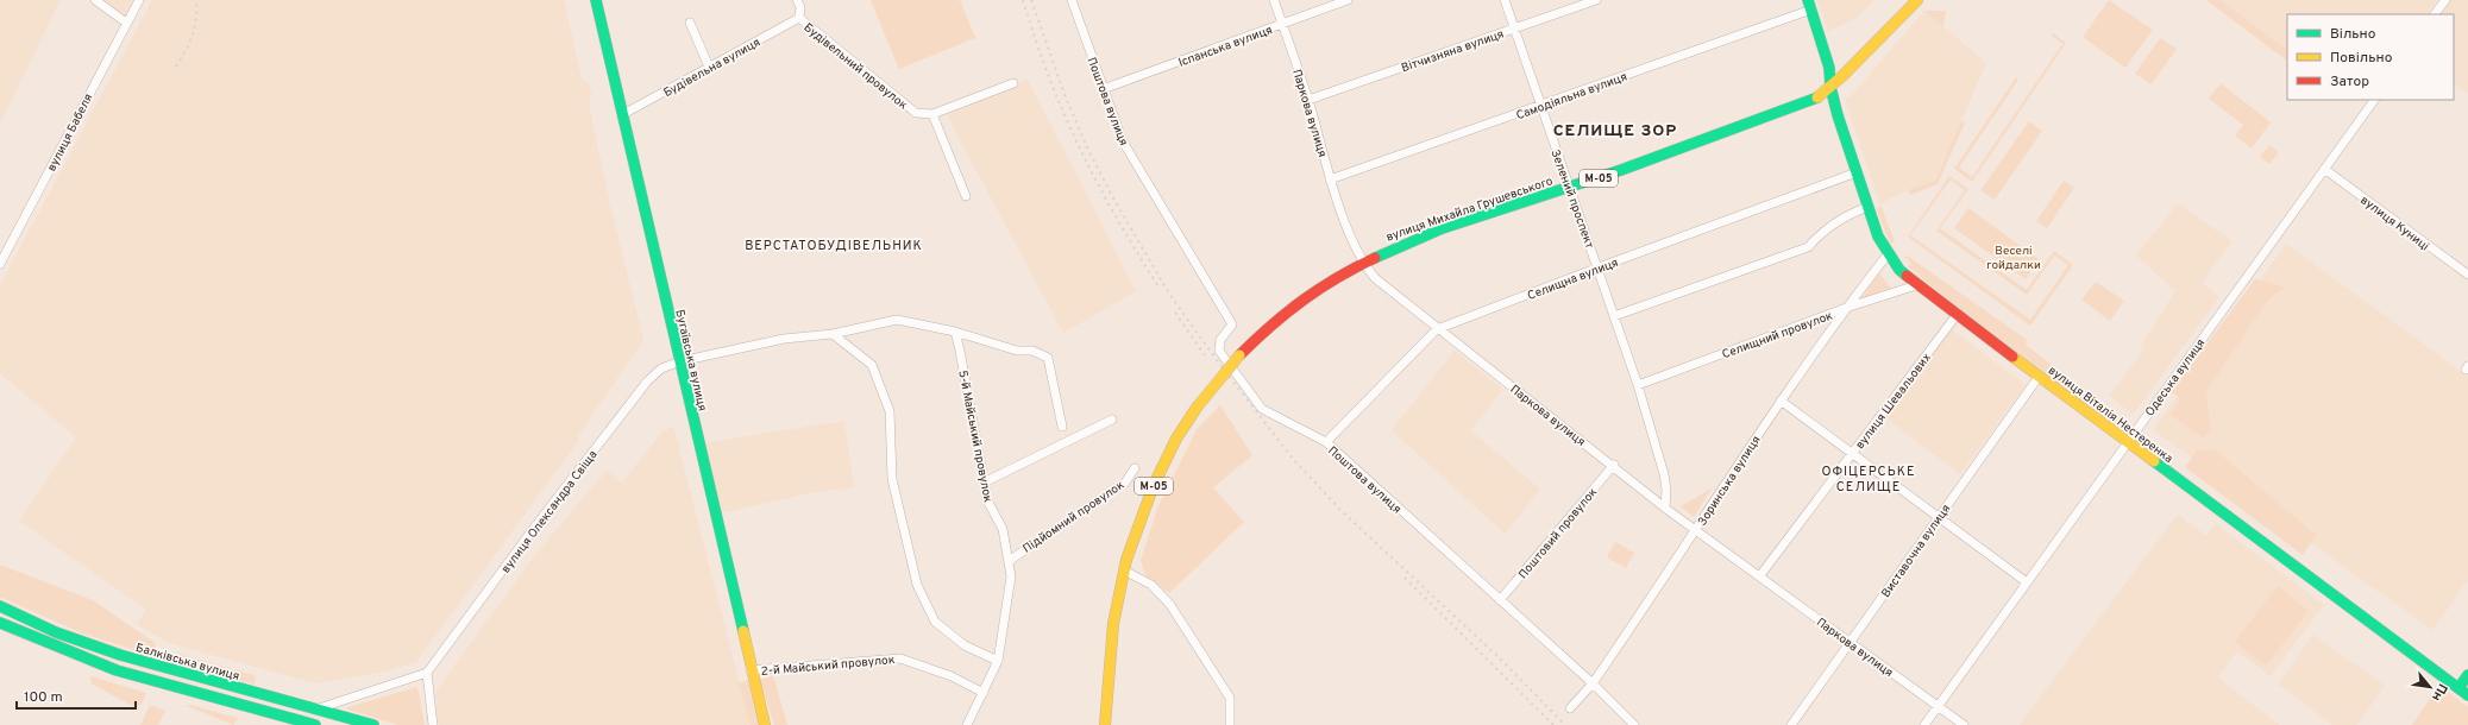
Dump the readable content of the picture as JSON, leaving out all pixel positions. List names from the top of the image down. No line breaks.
{"streets":{"main road":["М-05","вулиця Михайла Грушевського","Бугаївська вулиця","вулиця Віталія Нестеренка","Балківська вулиця"],"street":["Іспанська вулиця","Вітчизняна вулиця","Будівельний провулок","Будівельна вулиця","Самодіяльна вулиця","Поштова вулиця","Паркова вулиця","вулиця Бабеля","Зелений проспект","вулиця Куниці","Селищна вулиця","Селищний провулок","Одеська вулиця","вулиця Шевальових","5-й Майський провулок","Зоринська вулиця","вулиця Олександра Свіща","Підйомний провулок","Поштовий провулок","Виставочна вулиця","2-й Майський провулок"]},"crossings":[["Іспанська вулиця","Поштова вулиця"],["Іспанська вулиця","Паркова вулиця"],["Вітчизняна вулиця","Паркова вулиця"],["Вітчизняна вулиця","Зелений проспект"],["Будівельний провулок","Будівельна вулиця"],["Будівельна вулиця","Бугаївська вулиця"],["Самодіяльна вулиця","Паркова вулиця"],["Самодіяльна вулиця","Зелений проспект"],["Самодіяльна вулиця","вулиця Віталія Нестеренка"],["Поштова вулиця","Селищна вулиця"],["Поштова вулиця","Зоринська вулиця"],["Поштова вулиця","Поштовий провулок"],["Паркова вулиця","Зелений проспект"],["Паркова вулиця","вулиця Михайла Грушевського"],["Паркова вулиця","Селищна вулиця"],["Паркова вулиця","Одеська вулиця"],["Паркова вулиця","вулиця Шевальових"],["Паркова вулиця","Зоринська вулиця"],["Паркова вулиця","Поштовий провулок"],["Паркова вулиця","Виставочна вулиця"],["Зелений проспект","вулиця Михайла Грушевського"],["Зелений проспект","Селищна вулиця"],["Зелений проспект","Селищний провулок"],["вулиця Михайла Грушевського","вулиця Віталія Нестеренка"],["вулиця Куниці","Одеська вулиця"],["Селищна вулиця","вулиця Віталія Нестеренка"],["Селищний провулок","вулиця Віталія Нестеренка"],["Селищний провулок","Зоринська вулиця"],["Бугаївська вулиця","вулиця Олександра Свіща"],["Бугаївська вулиця","2-й Майський провулок"],["Одеська вулиця","вулиця Віталія Нестеренка"],["вулиця Шевальових","вулиця Віталія Нестеренка"],["вулиця Віталія Нестеренка","Зоринська вулиця"],["вулиця Віталія Нестеренка","Виставочна вулиця"],["5-й Майський провулок","Підйомний провулок"],["5-й Майський провулок","2-й Майський провулок"]],"districts":["СЕЛИЩЕ ЗОР","ВЕРСТАТОБУДІВЕЛЬНИК","ОФІЦЕРСЬКЕ СЕЛИЩЕ"],"parks":["Веселі гойдалки"],"legend":["Вільно","Повільно","Затор"],"scale_bar":"100 m","north":"bottom right"}
